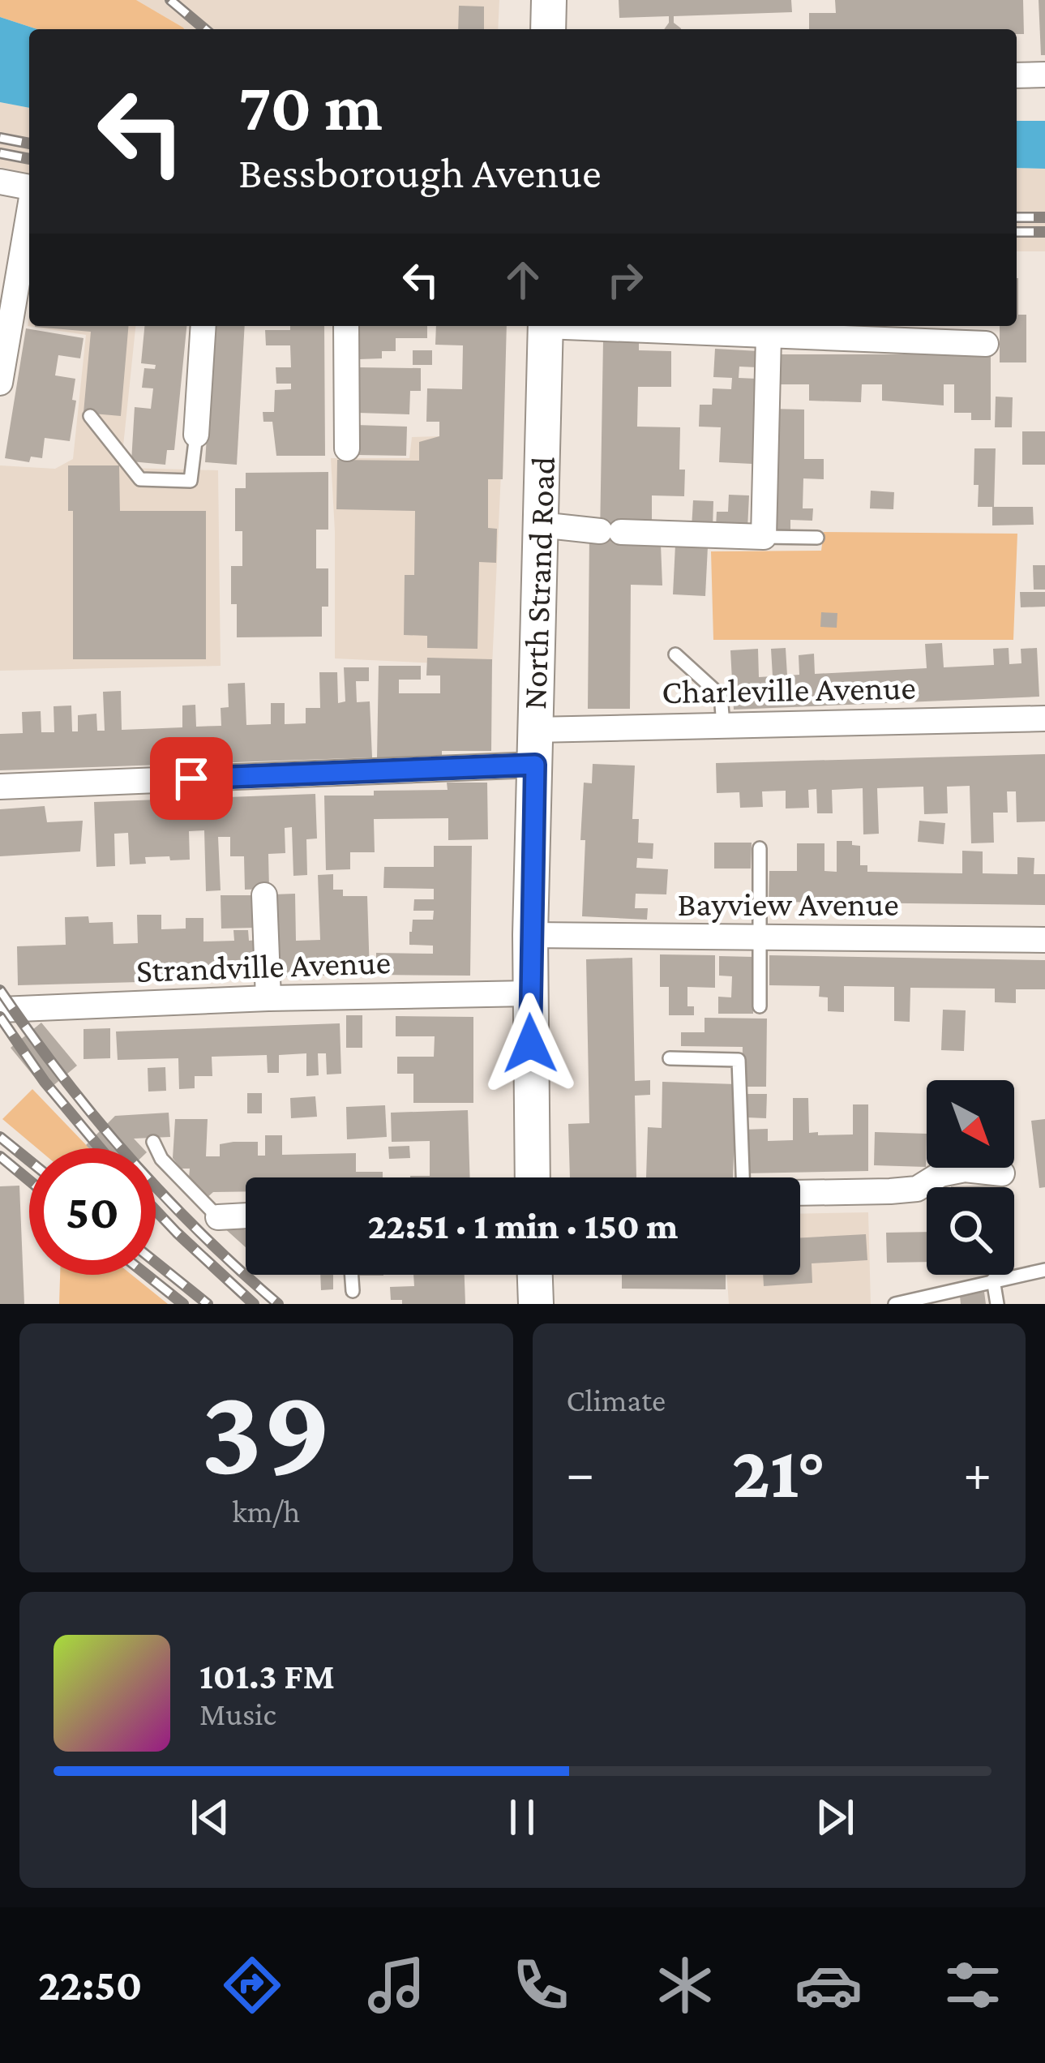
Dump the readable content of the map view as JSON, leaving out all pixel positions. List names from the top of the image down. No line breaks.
{"streets":{"main road":["North Strand Road"],"street":["Charleville Avenue","Bayview Avenue","Strandville Avenue"]},"crossings":[["North Strand Road","Charleville Avenue"],["North Strand Road","Bayview Avenue"],["North Strand Road","Strandville Avenue"]],"north":"bottom right","page":{"turn":["70 m","Bessborough Avenue"],"limit":"50","trip":"22:51 · 1 min · 150 m","tile":[["39","km/h"],"Climate"],"heat":["−","21°","+"],"song":["101.3 FM","Music"],"tabs":"22:50"}}
